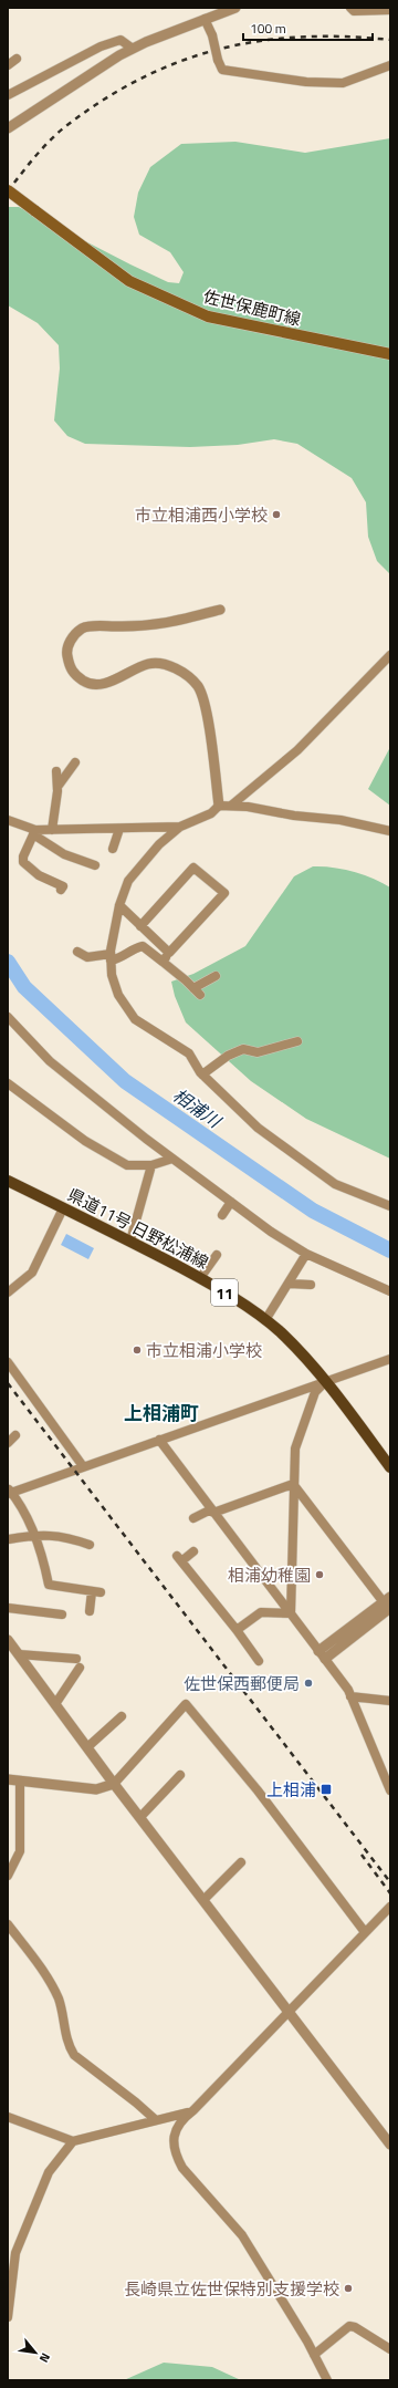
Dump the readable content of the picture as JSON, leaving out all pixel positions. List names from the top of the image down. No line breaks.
{"streets":{"main road":["佐世保鹿町線","県道11号 日野松浦線","11"]},"districts":["上相浦町"],"water":["相浦川"],"places":{"other":["市立相浦西小学校","市立相浦小学校","相浦幼稚園","佐世保西郵便局","長崎県立佐世保特別支援学校"],"transit":["上相浦"]},"scale_bar":"100 m","north":"bottom right"}
